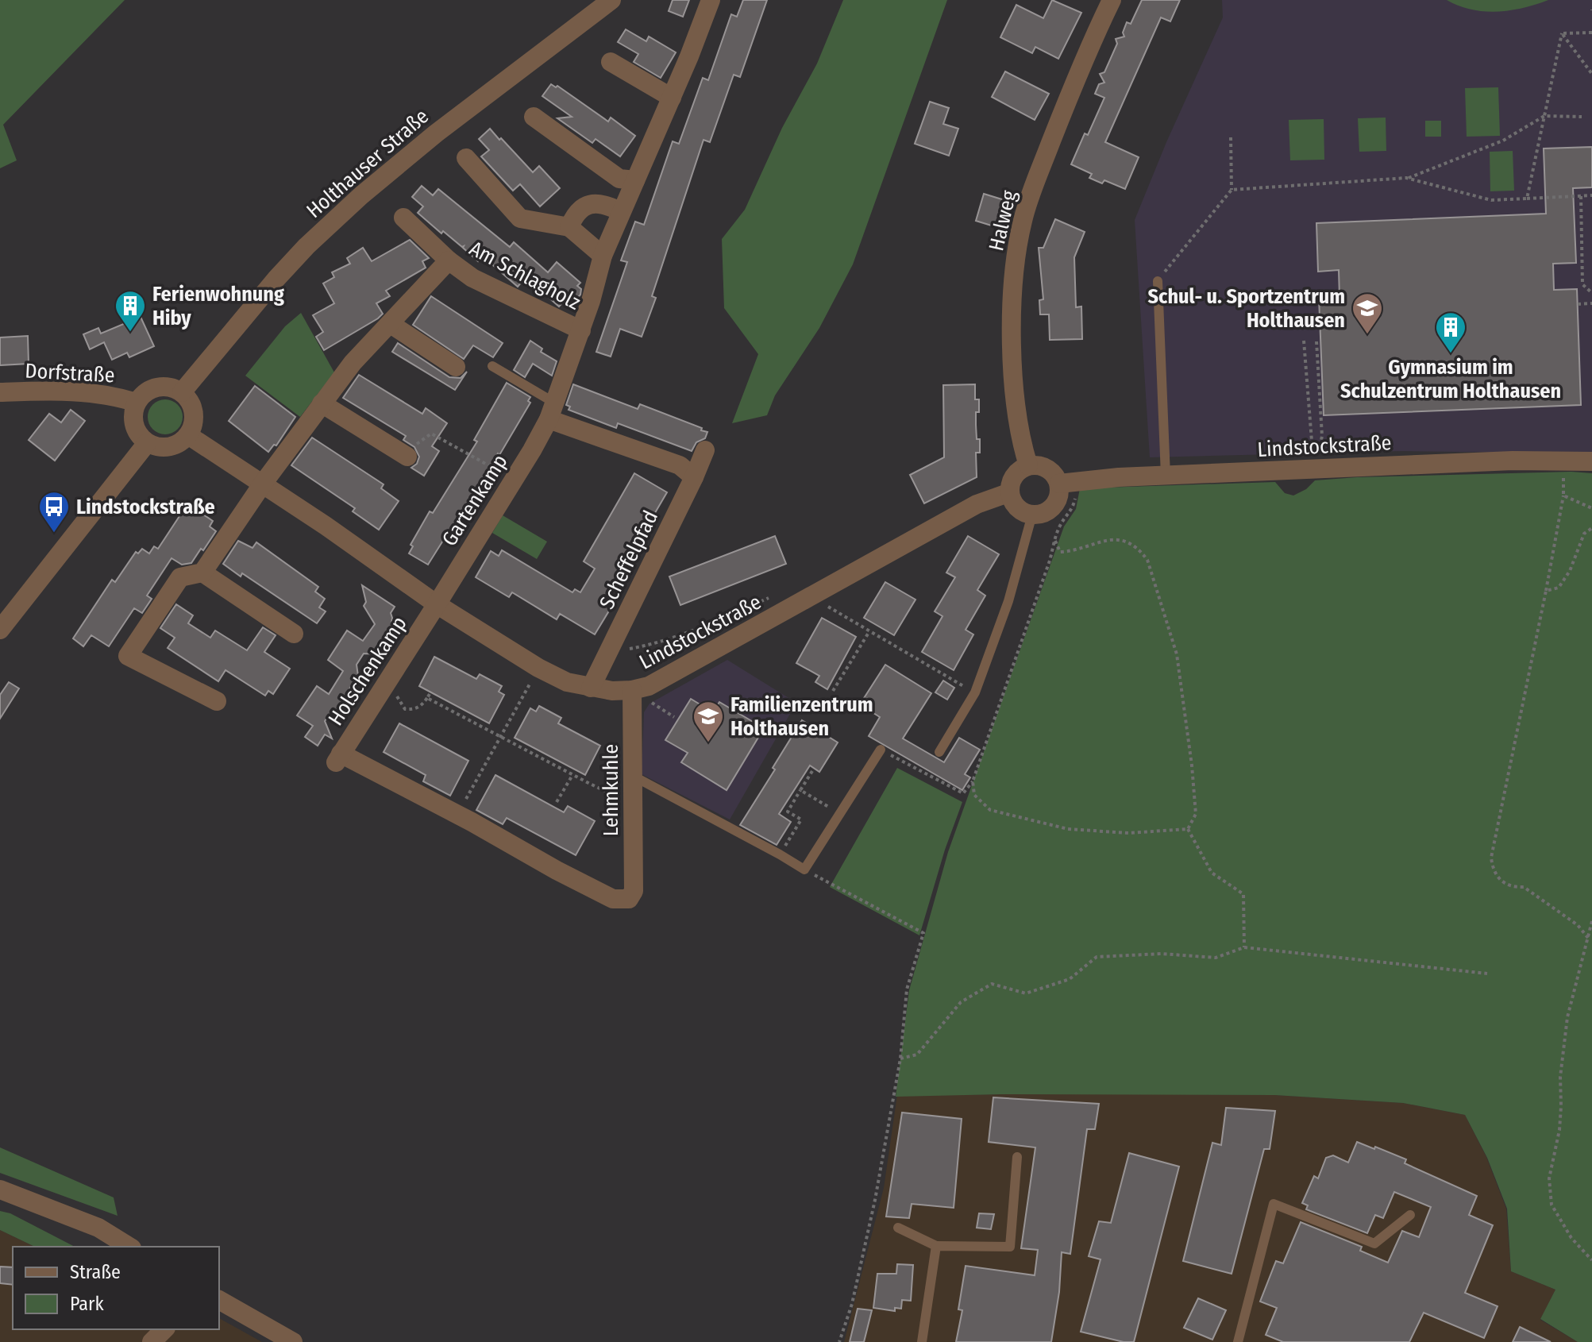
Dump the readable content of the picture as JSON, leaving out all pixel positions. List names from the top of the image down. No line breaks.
{"streets":{"street":["Holthauser Straße","Halweg","Am Schlagholz","Dorfstraße","Lindstockstraße","Gartenkamp","Scheffelpfad","Holschenkamp","Lehmkuhle"]},"crossings":[["Holthauser Straße","Dorfstraße"],["Holthauser Straße","Lindstockstraße"],["Halweg","Lindstockstraße"],["Am Schlagholz","Lindstockstraße"],["Am Schlagholz","Gartenkamp"],["Dorfstraße","Lindstockstraße"],["Lindstockstraße","Gartenkamp"],["Lindstockstraße","Scheffelpfad"],["Lindstockstraße","Holschenkamp"],["Lindstockstraße","Lehmkuhle"],["Gartenkamp","Holschenkamp"],["Holschenkamp","Lehmkuhle"]],"places":{"building":["Ferienwohnung Hiby","Gymnasium im Schulzentrum Holthausen"],"school or university":["Schul- u. Sportzentrum Holthausen","Familienzentrum Holthausen"],"bus stop":["Lindstockstraße"]},"legend":["Straße","Park"]}
